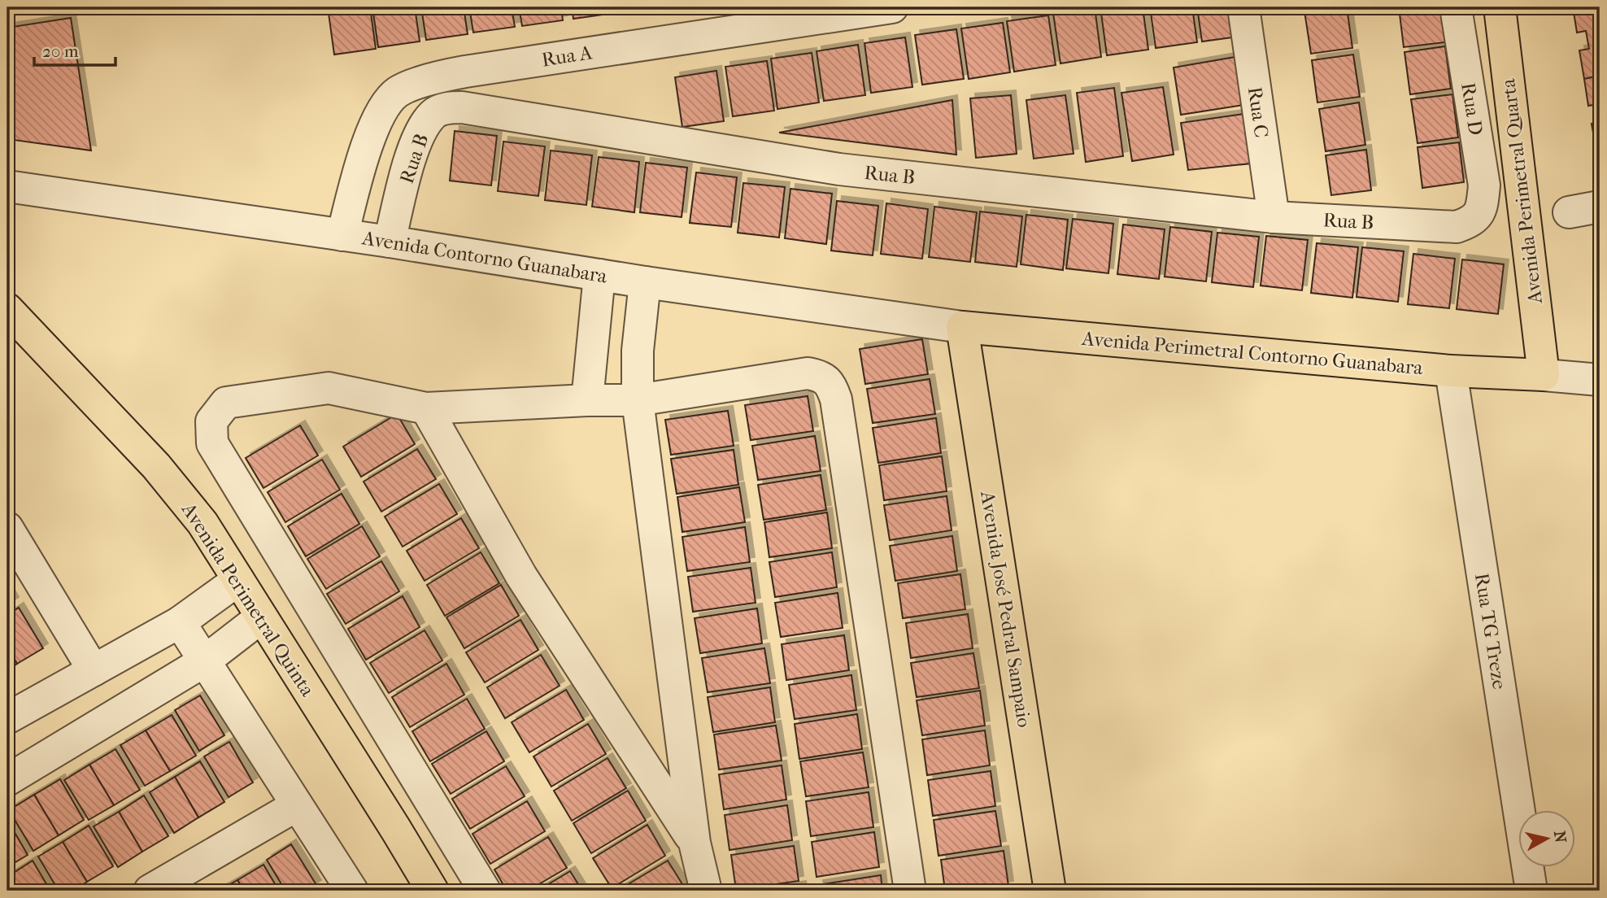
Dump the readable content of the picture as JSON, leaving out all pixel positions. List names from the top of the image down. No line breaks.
{"streets":{"main road":["Avenida Perimetral Quarta","Avenida Perimetral Contorno Guanabara","Avenida Perimetral Quinta","Avenida José Pedral Sampaio"],"street":["Rua A","Rua D","Rua C","Rua B","Avenida Contorno Guanabara","Rua TG Treze"]},"crossings":[["Rua A","Avenida Contorno Guanabara"],["Rua D","Rua B"],["Rua C","Rua B"],["Rua B","Avenida Contorno Guanabara"],["Avenida Perimetral Quarta","Avenida Perimetral Contorno Guanabara"],["Avenida Contorno Guanabara","Avenida Perimetral Contorno Guanabara"],["Avenida Contorno Guanabara","Avenida José Pedral Sampaio"],["Avenida Perimetral Contorno Guanabara","Avenida José Pedral Sampaio"],["Avenida Perimetral Contorno Guanabara","Rua TG Treze"]],"scale_bar":"20 m","north":"right"}
